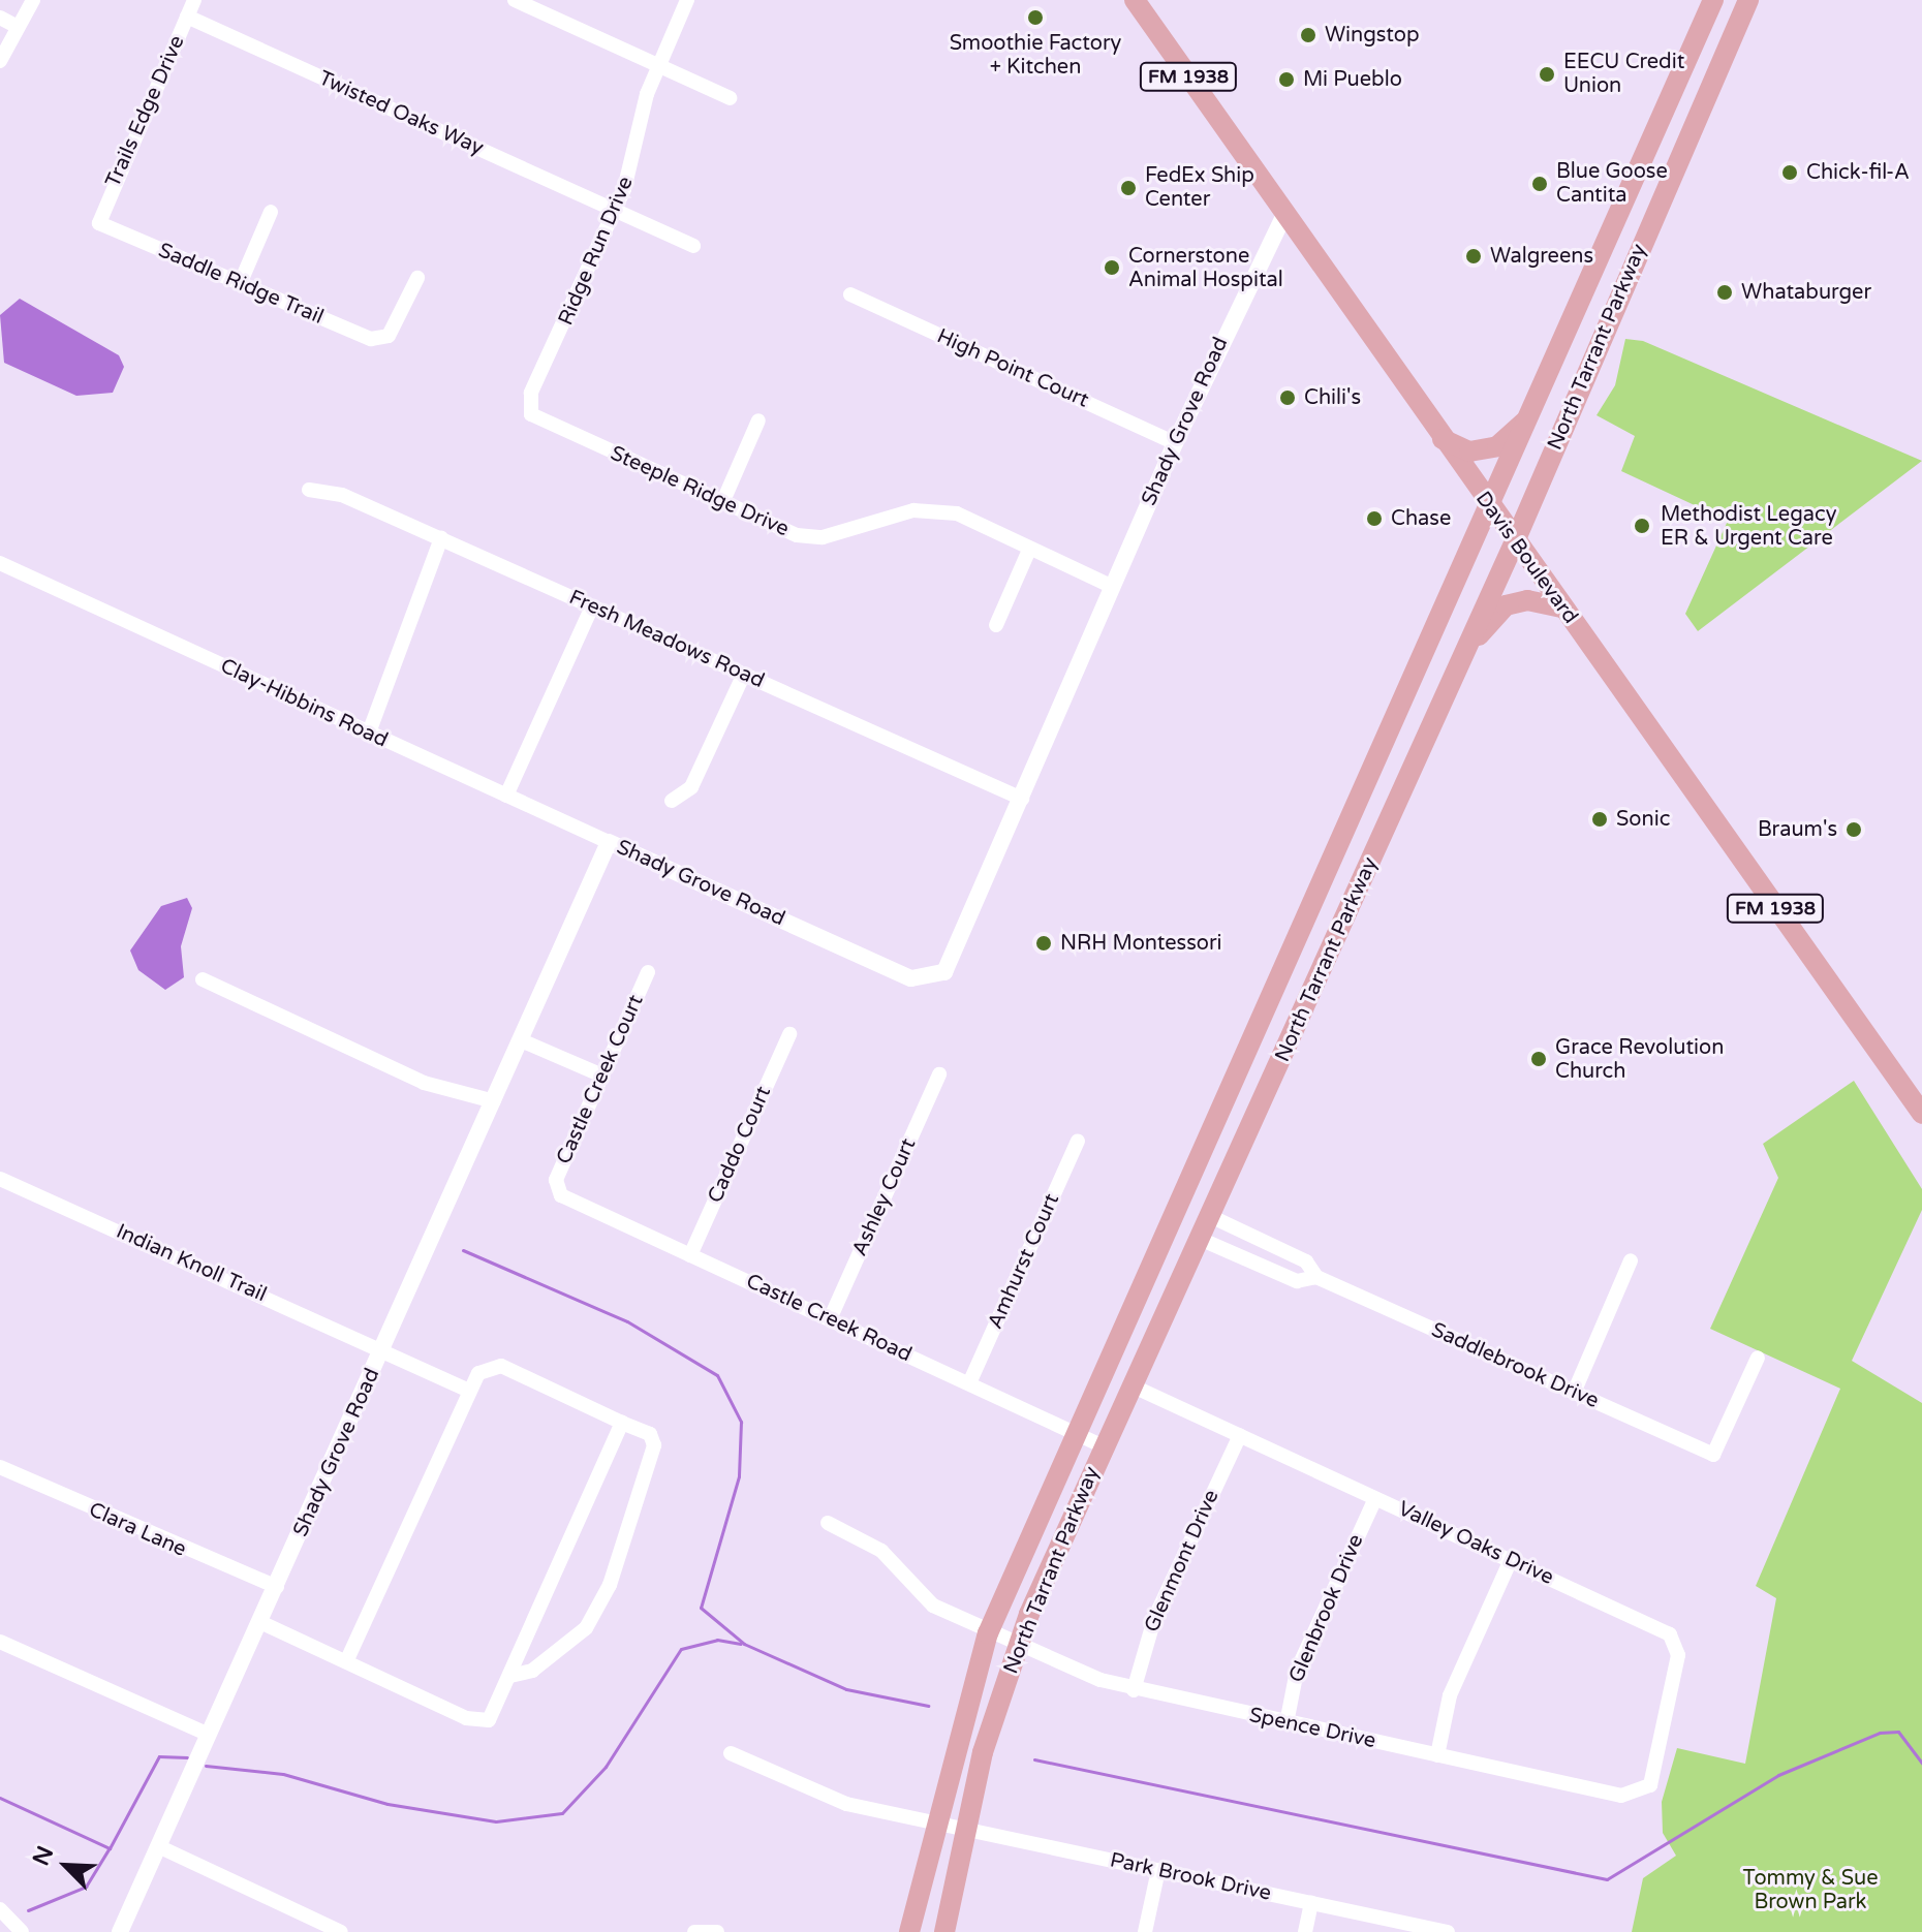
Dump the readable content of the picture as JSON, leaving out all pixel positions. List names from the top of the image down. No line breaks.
{"streets":{"main road":["FM 1938","North Tarrant Parkway","Davis Boulevard"],"street":["Trails Edge Drive","Twisted Oaks Way","Ridge Run Drive","Saddle Ridge Trail","High Point Court","Shady Grove Road","Steeple Ridge Drive","Fresh Meadows Road","Clay-Hibbins Road","Castle Creek Court","Caddo Court","Ashley Court","Amhurst Court","Indian Knoll Trail","Castle Creek Road","Saddlebrook Drive","Clara Lane","Valley Oaks Drive","Glenmont Drive","Glenbrook Drive","Spence Drive","Park Brook Drive"]},"crossings":[["Trails Edge Drive","Twisted Oaks Way"],["Trails Edge Drive","Saddle Ridge Trail"],["Twisted Oaks Way","Ridge Run Drive"],["Ridge Run Drive","Steeple Ridge Drive"],["North Tarrant Parkway","Davis Boulevard"],["North Tarrant Parkway","Castle Creek Road"],["North Tarrant Parkway","Saddlebrook Drive"],["North Tarrant Parkway","Valley Oaks Drive"],["North Tarrant Parkway","Spence Drive"],["North Tarrant Parkway","Park Brook Drive"],["High Point Court","Shady Grove Road"],["Shady Grove Road","Steeple Ridge Drive"],["Shady Grove Road","Davis Boulevard"],["Shady Grove Road","Fresh Meadows Road"],["Shady Grove Road","Clay-Hibbins Road"],["Shady Grove Road","Indian Knoll Trail"],["Shady Grove Road","Clara Lane"],["Castle Creek Court","Castle Creek Road"],["Caddo Court","Castle Creek Road"],["Ashley Court","Castle Creek Road"],["Amhurst Court","Castle Creek Road"],["Valley Oaks Drive","Glenmont Drive"],["Valley Oaks Drive","Glenbrook Drive"],["Valley Oaks Drive","Spence Drive"],["Glenmont Drive","Spence Drive"],["Glenbrook Drive","Spence Drive"]],"parks":["Tommy & Sue Brown Park"],"places":["Smoothie Factory + Kitchen","Wingstop","EECU Credit Union","Mi Pueblo","Chick-fil-A","Blue Goose Cantita","FedEx Ship Center","Walgreens","Cornerstone Animal Hospital","Whataburger","Chili's","Chase","Methodist Legacy ER & Urgent Care","Sonic","Braum's","NRH Montessori","Grace Revolution Church"],"north":"top left"}
